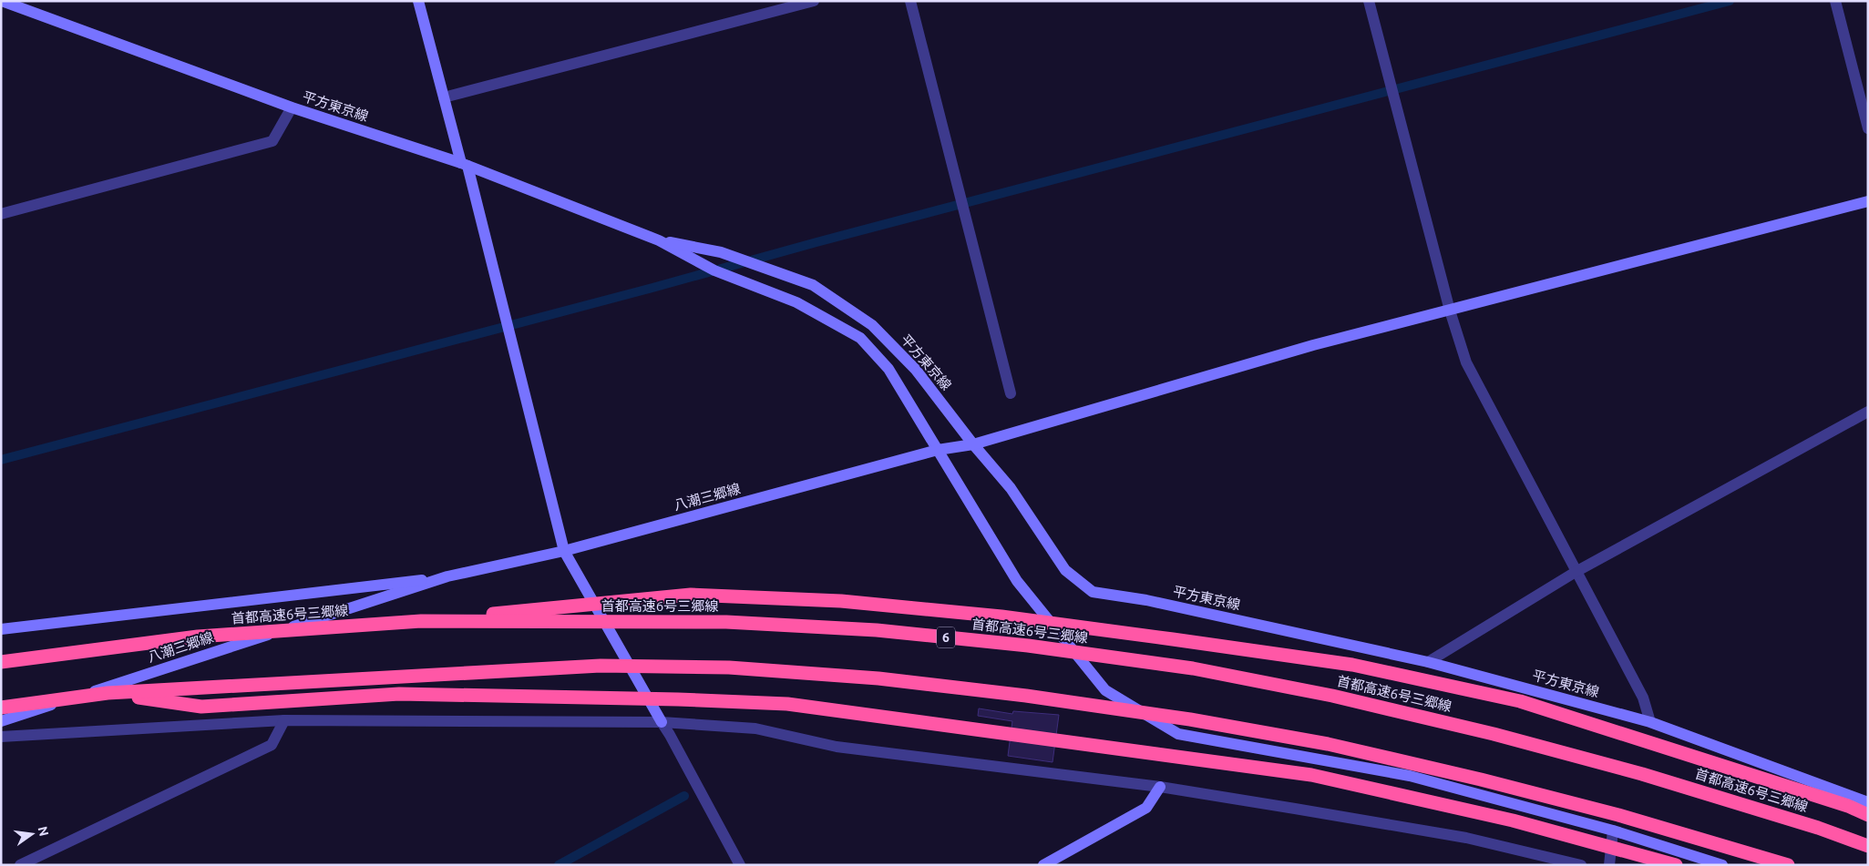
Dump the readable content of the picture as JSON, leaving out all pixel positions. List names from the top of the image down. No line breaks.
{"streets":{"highway":["首都高速6号三郷線","6"],"main road":["平方東京線","八潮三郷線"]},"crossings":[["平方東京線","八潮三郷線"]],"north":"right"}
